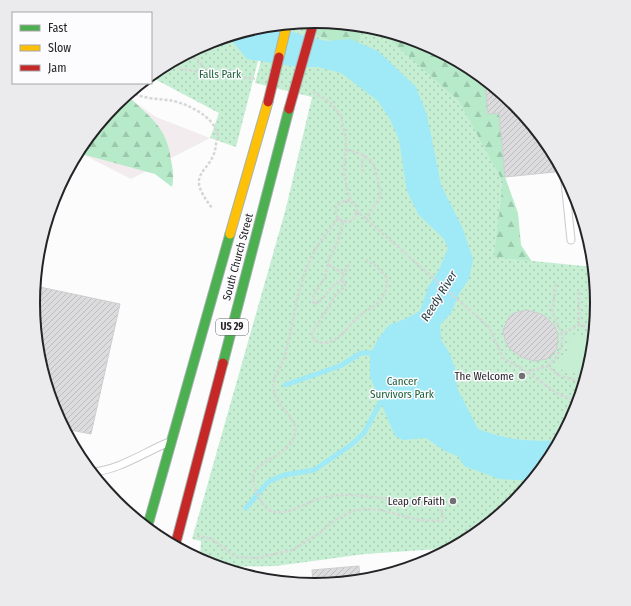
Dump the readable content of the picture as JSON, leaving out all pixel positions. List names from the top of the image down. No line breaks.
{"streets":{"main road":["South Church Street","US 29"]},"water":["Reedy River"],"parks":["Falls Park","Cancer Survivors Park"],"places":["The Welcome","Leap of Faith"],"legend":["Fast","Slow","Jam"]}
